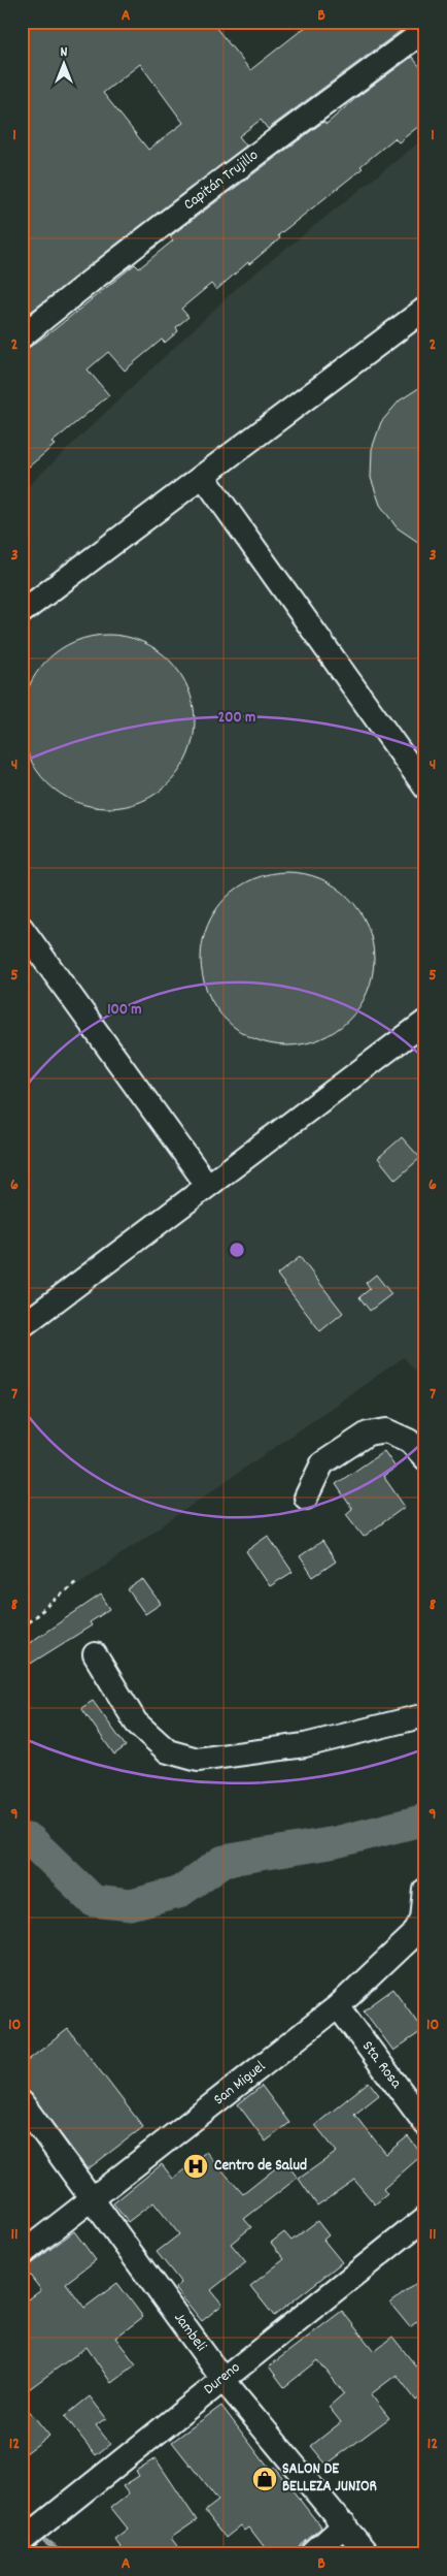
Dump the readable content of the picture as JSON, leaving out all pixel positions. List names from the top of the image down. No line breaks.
{"streets":{"street":["Capitán Trujillo","Sta. Rosa","San Miguel","Jambeli","Dureno"]},"crossings":[["Sta. Rosa","San Miguel"],["San Miguel","Jambeli"],["Jambeli","Dureno"]],"places":{"hospital":["Centro de Salud"],"shop":["SALON DE BELLEZA JUNIOR"]},"north":"top","grid":{"columns":["A","B"],"rows":["1","2","3","4","5","6","7","8","9","10","11","12"]},"rings":["200 m","100 m"]}
